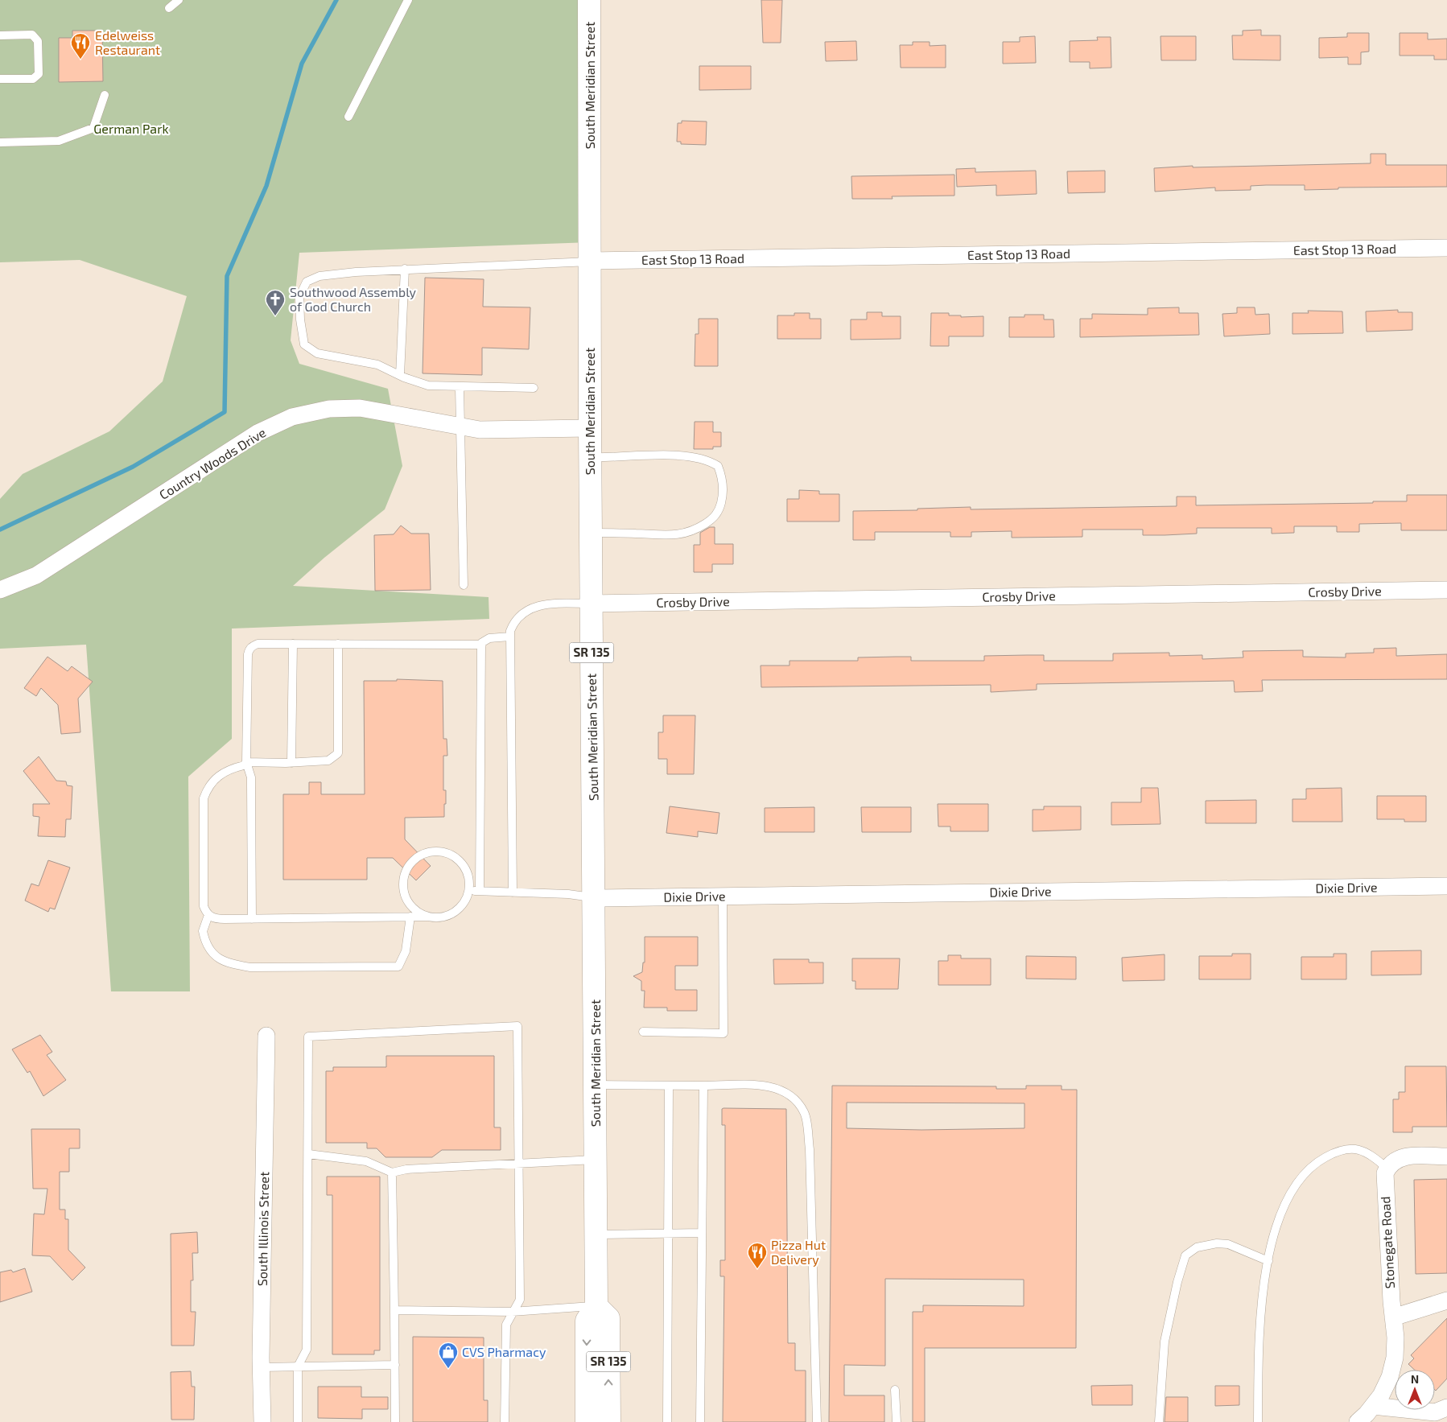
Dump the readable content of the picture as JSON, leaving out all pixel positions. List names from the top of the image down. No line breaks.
{"streets":{"main road":["South Meridian Street","SR 135"],"street":["East Stop 13 Road","Country Woods Drive","Crosby Drive","Dixie Drive","South Illinois Street","Stonegate Road"]},"crossings":[["South Meridian Street","East Stop 13 Road"],["South Meridian Street","Country Woods Drive"],["South Meridian Street","Crosby Drive"],["South Meridian Street","SR 135"],["South Meridian Street","Dixie Drive"]],"parks":["German Park"],"places":{"restaurant":["Edelweiss Restaurant","Pizza Hut Delivery"],"church":["Southwood Assembly of God Church"],"shop":["CVS Pharmacy"]},"north":"top"}
